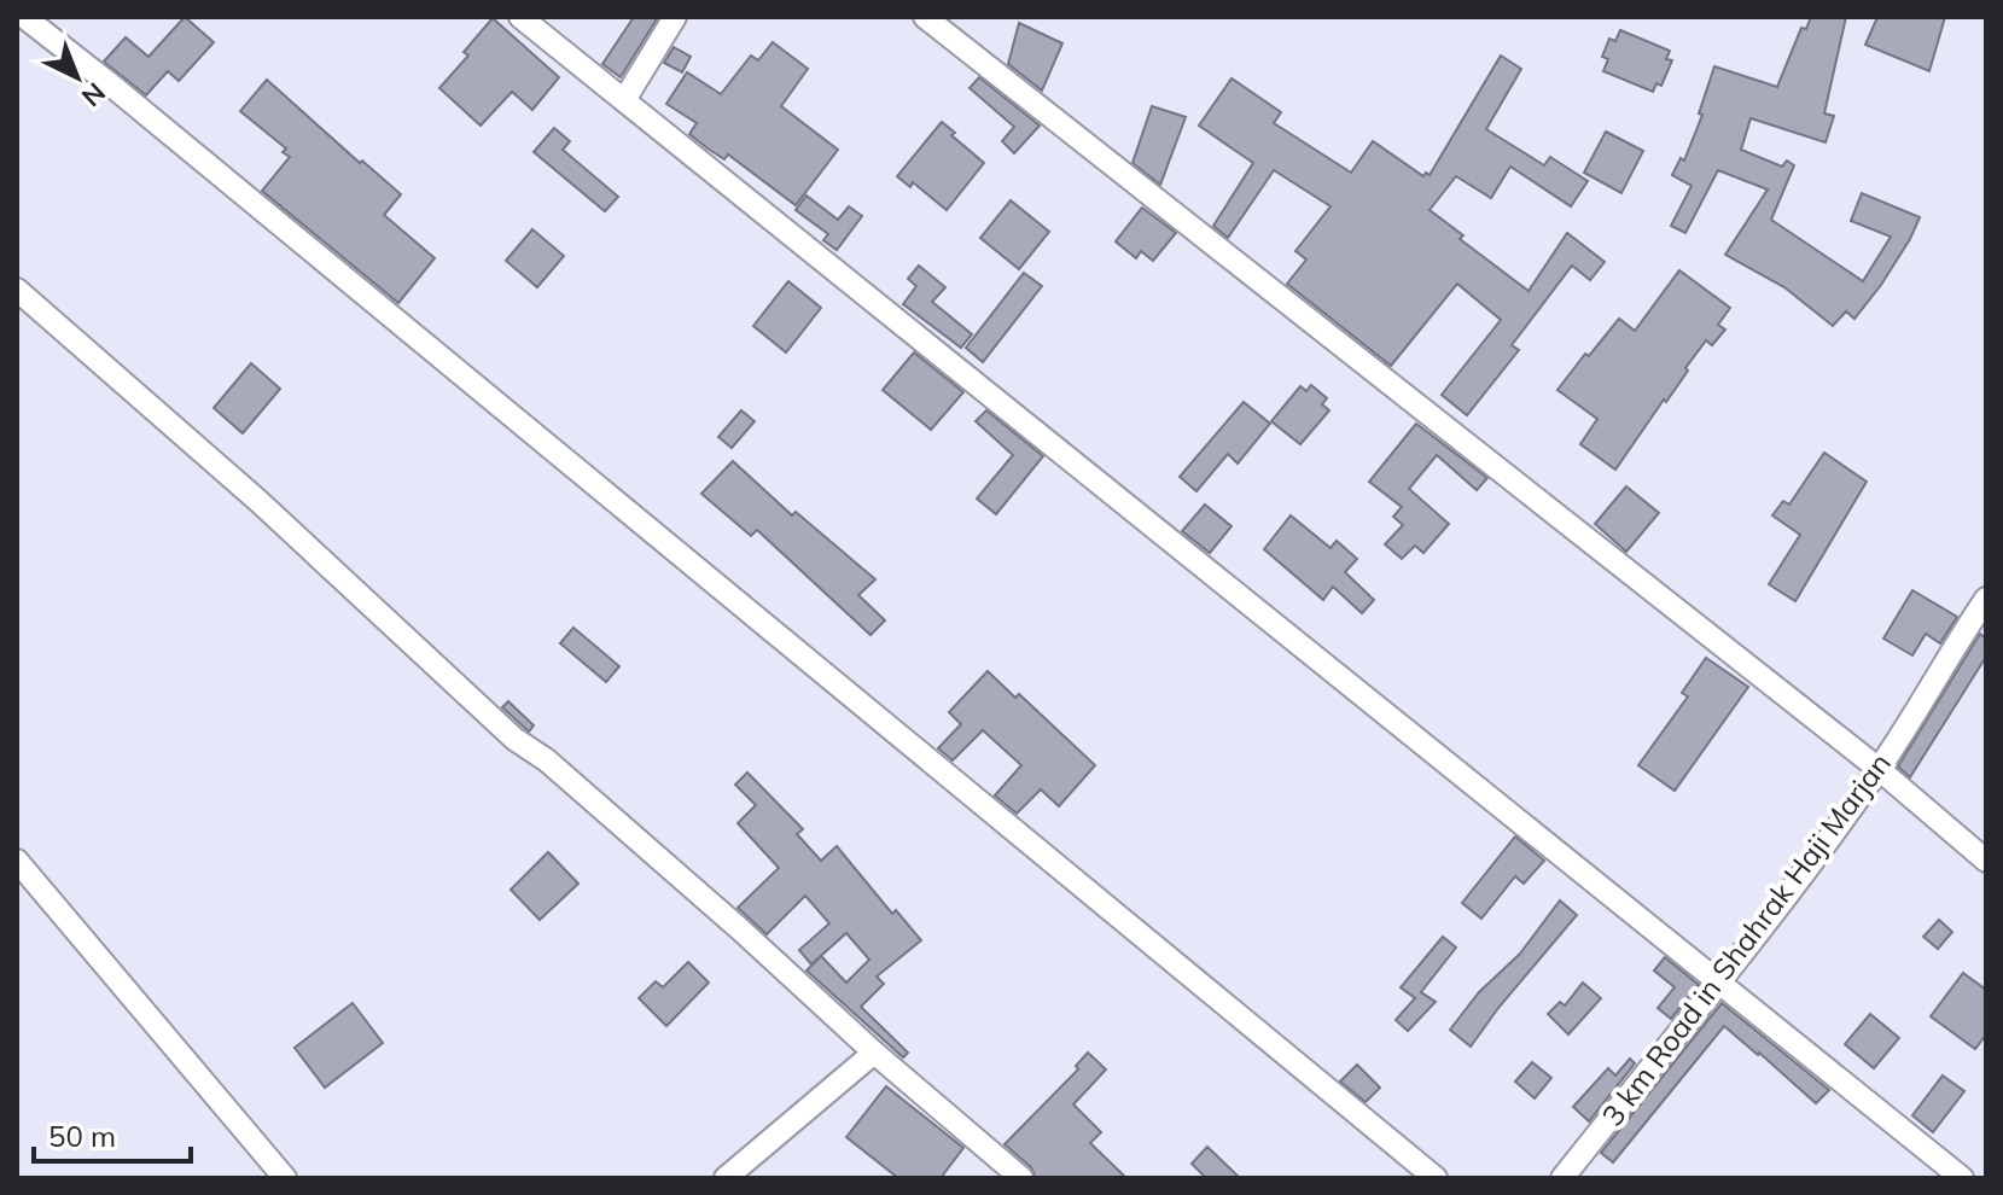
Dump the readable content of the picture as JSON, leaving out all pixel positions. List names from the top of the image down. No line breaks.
{"streets":{"street":["3 km Road in Shahrak Haji Marjan"]},"scale_bar":"50 m","north":"bottom right"}
